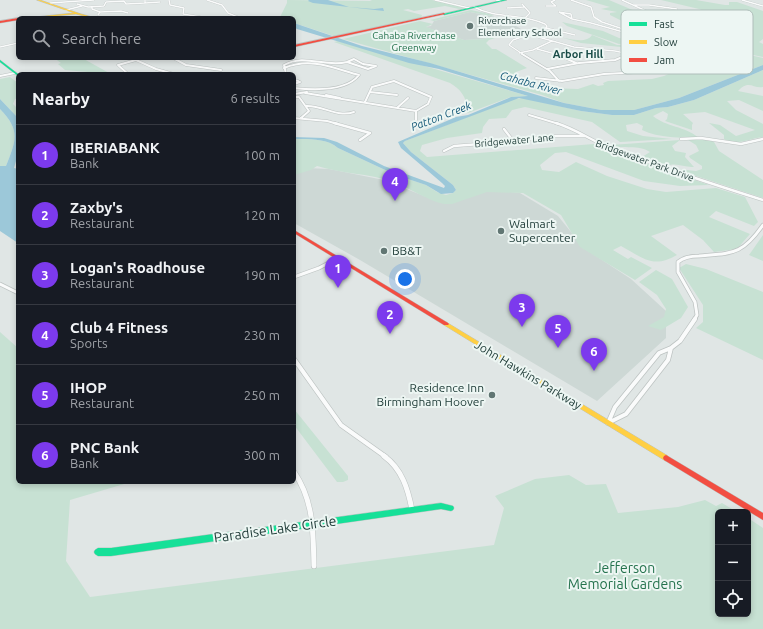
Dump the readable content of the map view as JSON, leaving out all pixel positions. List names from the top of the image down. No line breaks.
{"streets":{"street":["Bridgewater Lane","Bridgewater Park Drive","John Hawkins Parkway","Paradise Lake Circle"]},"crossings":[["Bridgewater Lane","Bridgewater Park Drive"]],"districts":["Arbor Hill"],"water":["Cahaba River","Patton Creek"],"parks":["Cahaba Riverchase Greenway","Jefferson Memorial Gardens"],"places":["Riverchase Elementary School","Walmart Supercenter","BB&T","Residence Inn Birmingham Hoover"],"legend":["Fast","Slow","Jam"],"page":{"search":"Search here","heading":["Nearby","6 results"],"list":[{"mark":"1","name":"IBERIABANK","note":"Bank","value":"100 m"},{"mark":"2","name":"Zaxby's","note":"Restaurant","value":"120 m"},{"mark":"3","name":"Logan's Roadhouse","note":"Restaurant","value":"190 m"},{"mark":"4","name":"Club 4 Fitness","note":"Sports","value":"230 m"},{"mark":"5","name":"IHOP","note":"Restaurant","value":"250 m"},{"mark":"6","name":"PNC Bank","note":"Bank","value":"300 m"}],"pins":["4","1","3","2","5","6"],"map_buttons":["+","−"]}}
